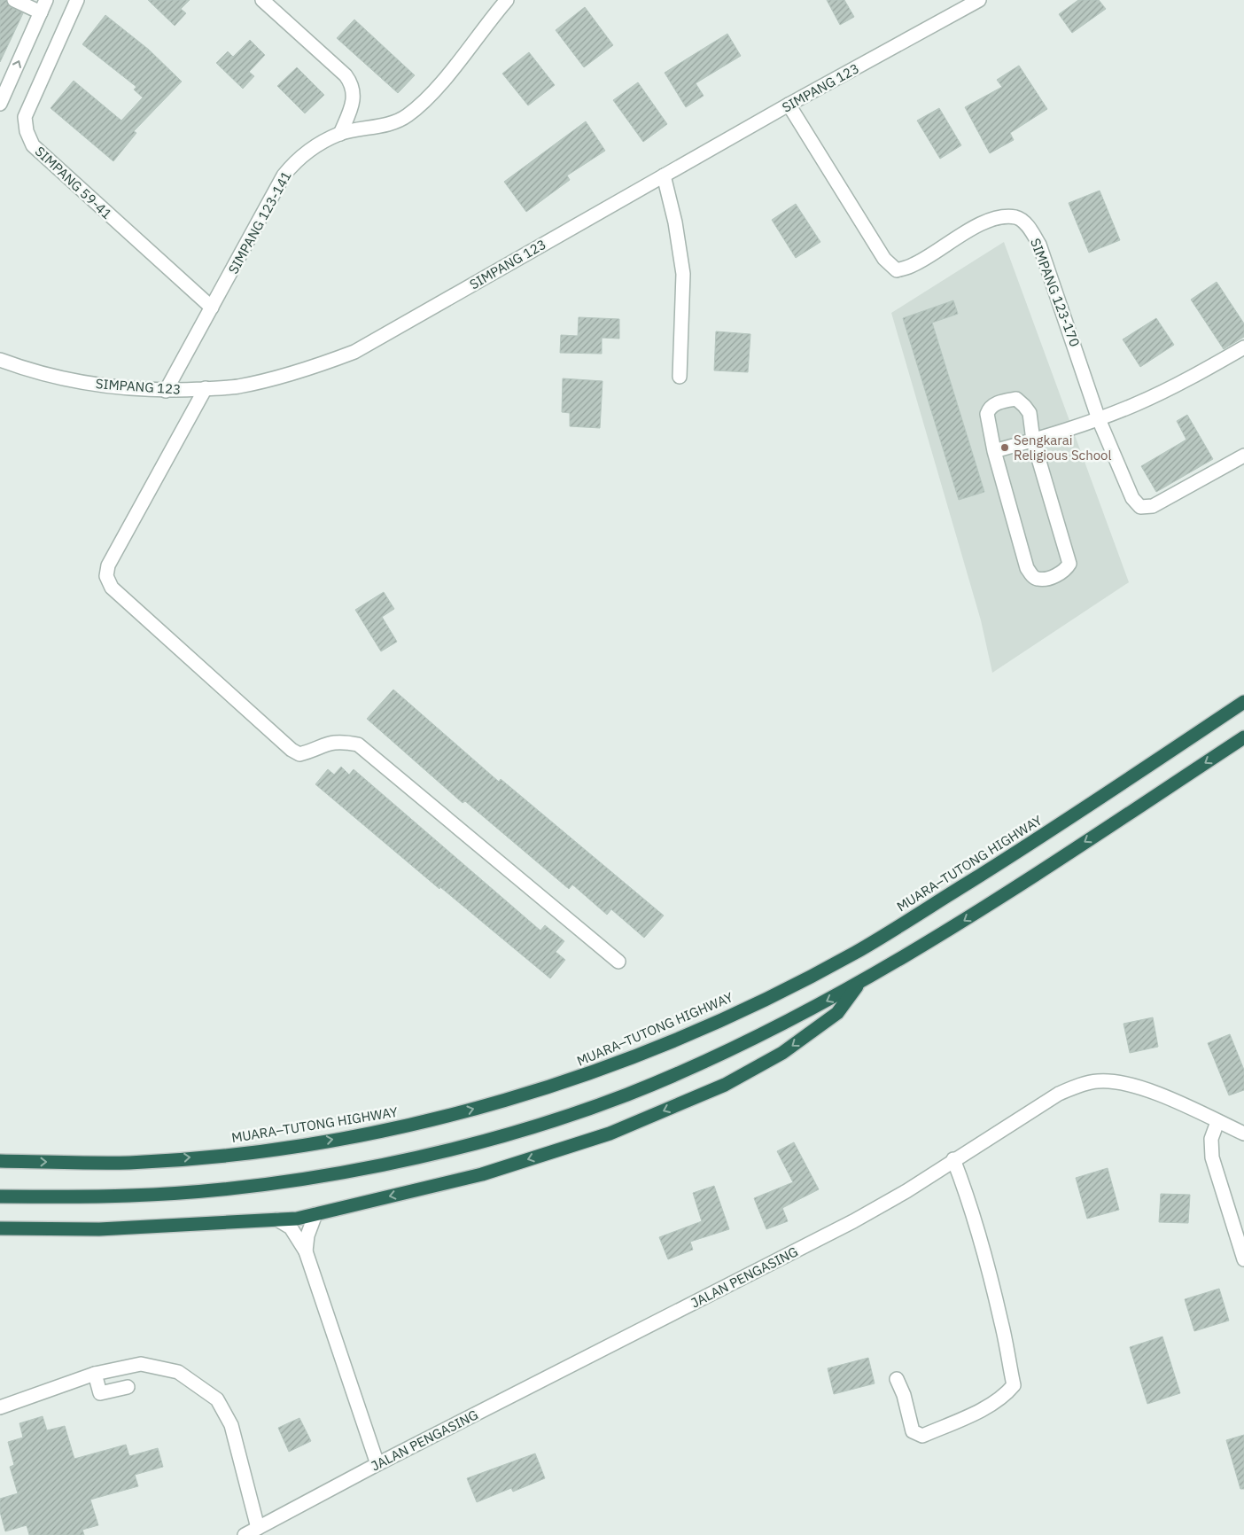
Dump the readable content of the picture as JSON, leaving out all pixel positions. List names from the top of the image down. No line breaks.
{"streets":{"highway":["MUARA–TUTONG HIGHWAY"],"street":["SIMPANG 123","SIMPANG 59-41","SIMPANG 123-141","SIMPANG 123-170","JALAN PENGASING"]},"crossings":[["SIMPANG 123","SIMPANG 123-141"],["SIMPANG 123","SIMPANG 123-170"],["SIMPANG 59-41","SIMPANG 123-141"]],"places":["Sengkarai Religious School"]}
